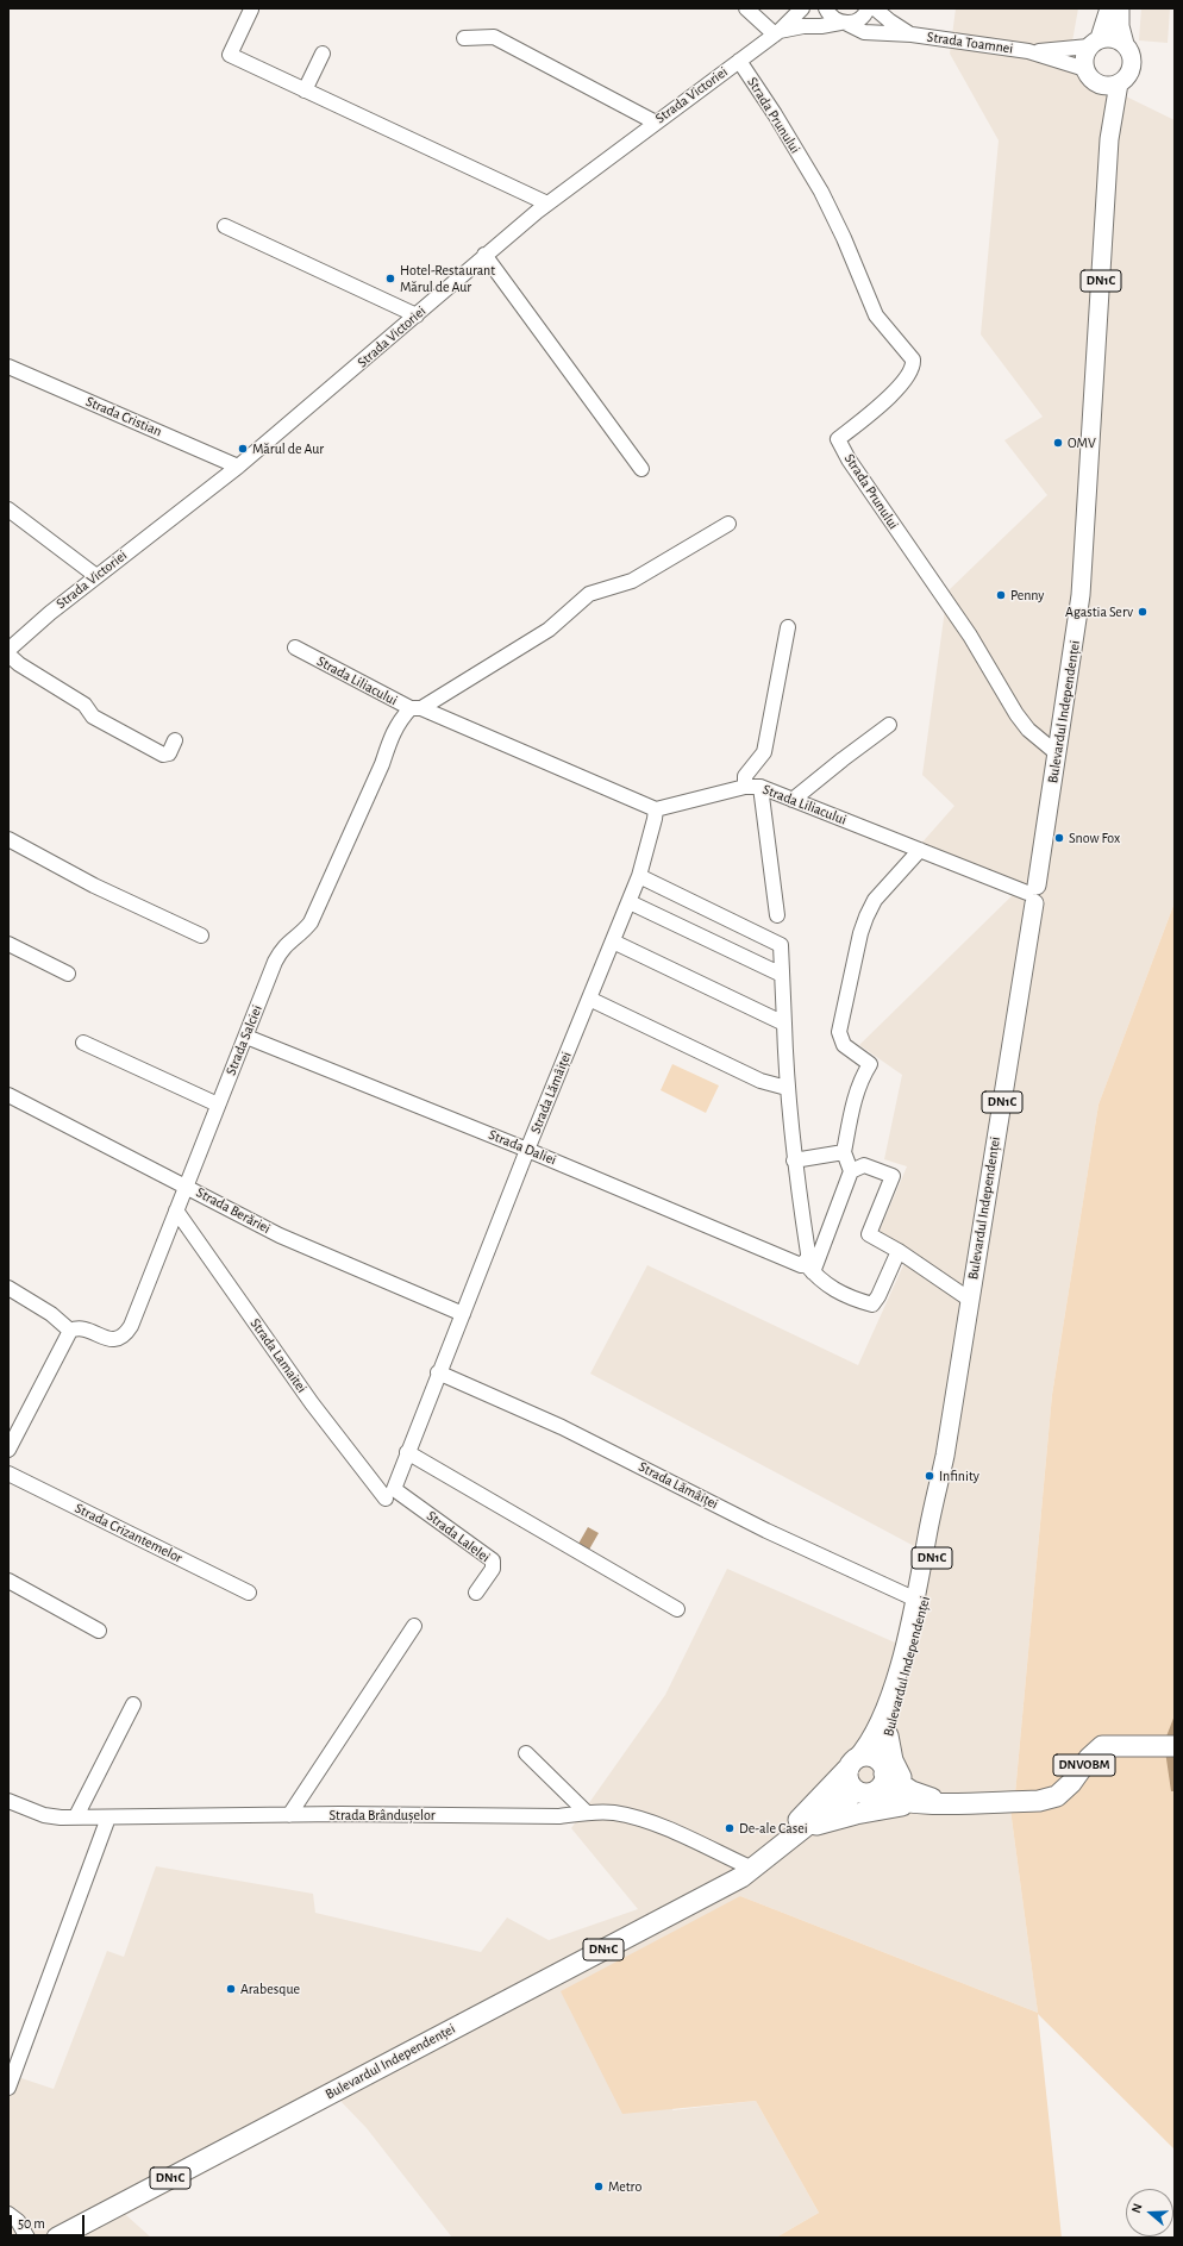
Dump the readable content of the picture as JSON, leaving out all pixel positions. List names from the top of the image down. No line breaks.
{"streets":{"highway":["DN1C","Bulevardul Independenței","DNVOBM"],"street":["Strada Toamnei","Strada Victoriei","Strada Prunului","Strada Cristian","Strada Liliacului","Strada Salciei","Strada Lămâiței","Strada Daliei","Strada Berăriei","Strada Lamaitei","Strada Crizantemelor","Strada Lalelei","Strada Brândușelor"]},"crossings":[["Strada Toamnei","DN1C"],["Strada Toamnei","Bulevardul Independenței"],["Strada Victoriei","Strada Prunului"],["Strada Victoriei","Strada Cristian"],["Strada Prunului","Bulevardul Independenței"],["DN1C","Bulevardul Independenței"],["DN1C","DNVOBM"],["Strada Liliacului","Bulevardul Independenței"],["Strada Liliacului","Strada Salciei"],["Strada Liliacului","Strada Lămâiței"],["Bulevardul Independenței","Strada Lămâiței"],["Bulevardul Independenței","DNVOBM"],["Bulevardul Independenței","Strada Brândușelor"],["Strada Salciei","Strada Daliei"],["Strada Salciei","Strada Berăriei"],["Strada Salciei","Strada Lamaitei"],["Strada Lămâiței","Strada Daliei"],["Strada Lămâiței","Strada Berăriei"],["Strada Lămâiței","Strada Lamaitei"],["Strada Lămâiței","Strada Lalelei"],["Strada Lamaitei","Strada Lalelei"]],"places":["Hotel-Restaurant Mărul de Aur","OMV","Mărul de Aur","Penny","Agastia Serv","Snow Fox","Infinity","De-ale Casei","Arabesque","Metro"],"scale_bar":"50 m","north":"left"}
